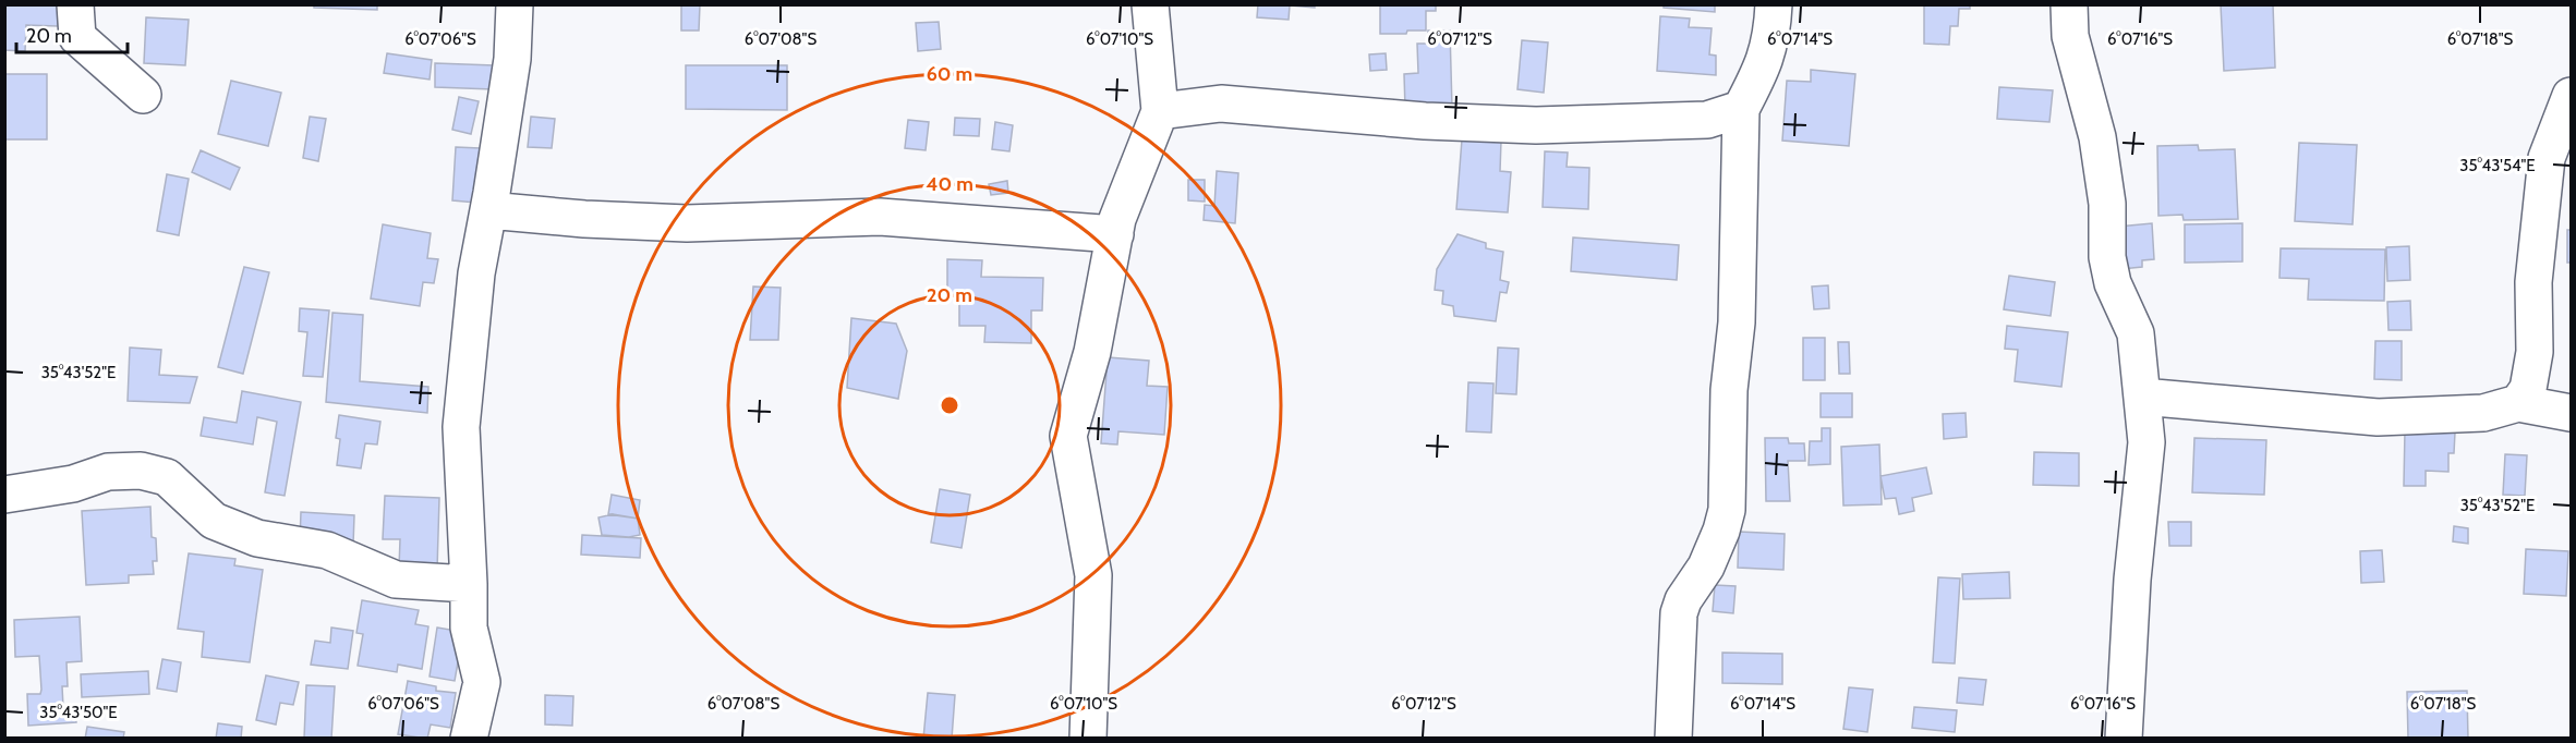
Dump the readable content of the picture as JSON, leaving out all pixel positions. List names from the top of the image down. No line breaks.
{"scale_bar":"20 m","coordinates":["6°07'06\"S","6°07'08\"S","6°07'10\"S","6°07'12\"S","6°07'14\"S","6°07'16\"S","6°07'18\"S","35°43'54\"E","35°43'52\"E","35°43'50\"E"],"rings":["60 m","40 m","20 m"]}
